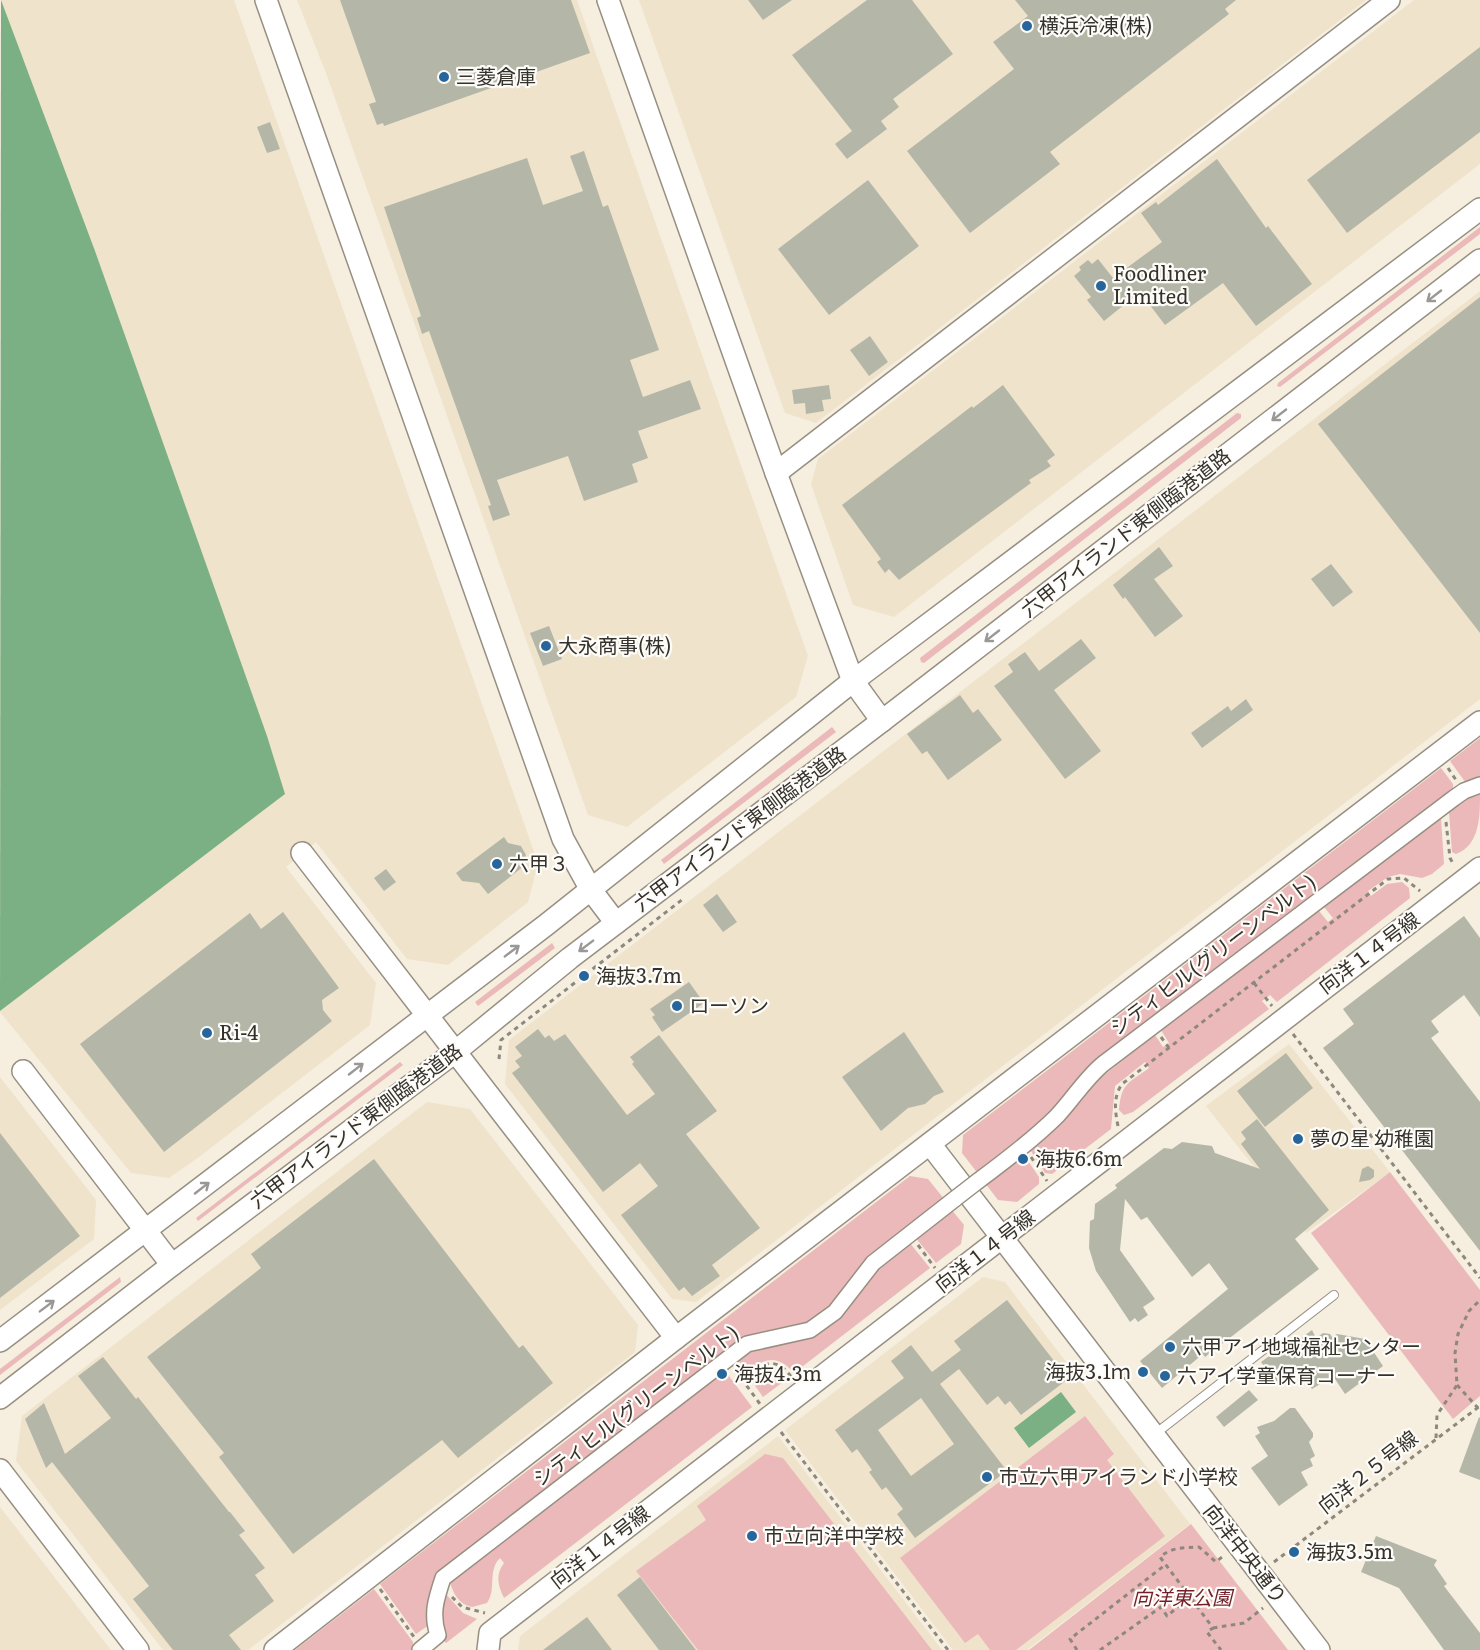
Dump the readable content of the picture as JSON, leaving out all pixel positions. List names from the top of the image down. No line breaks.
{"streets":{"street":["六甲アイランド東側臨港道路","向洋１４号線","シティヒル(グリーンベルト)","向洋中央通り"],"path":["向洋２５号線"]},"crossings":[["向洋１４号線","向洋中央通り"]],"parks":["向洋東公園"],"places":["横浜冷凍(株)","三菱倉庫","Foodliner Limited","大永商事(株)","六甲３","海抜3.7m","ローソン","Ri-4","夢の星 幼稚園","海抜6.6m","六甲アイ地域福祉センター","海抜3.1ｍ","海抜4.3m","六アイ学童保育コーナー","市立六甲アイランド小学校","市立向洋中学校","海抜3.5m"]}
